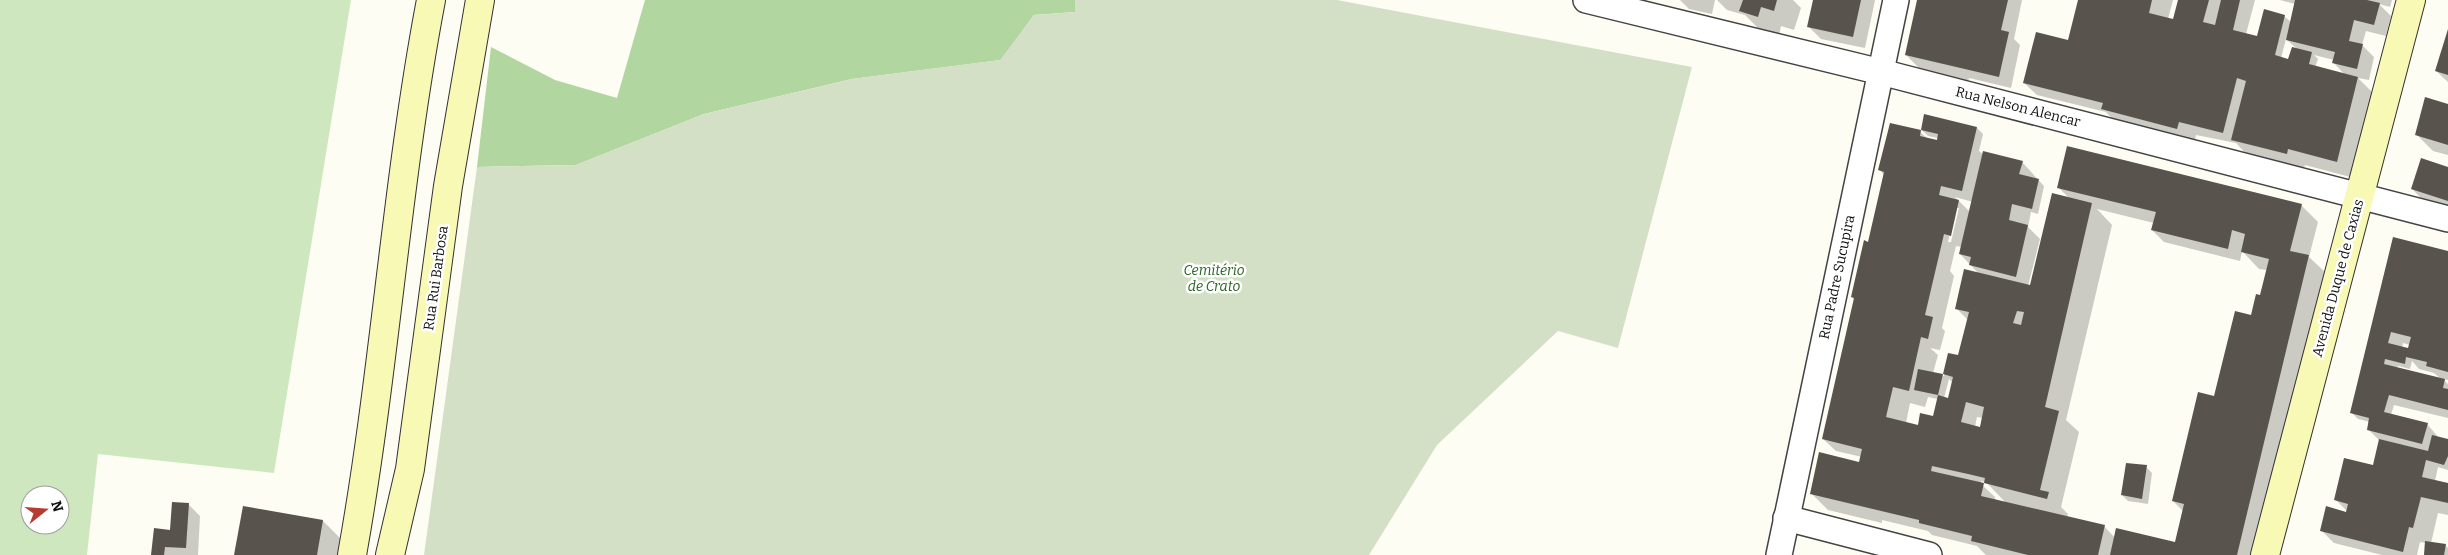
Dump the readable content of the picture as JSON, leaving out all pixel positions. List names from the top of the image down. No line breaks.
{"streets":{"main road":["Rua Rui Barbosa","Avenida Duque de Caxias"],"street":["Rua Nelson Alencar","Rua Padre Sucupira"]},"crossings":[["Rua Nelson Alencar","Rua Padre Sucupira"],["Rua Nelson Alencar","Avenida Duque de Caxias"]],"parks":["Cemitério de Crato"],"north":"right"}
